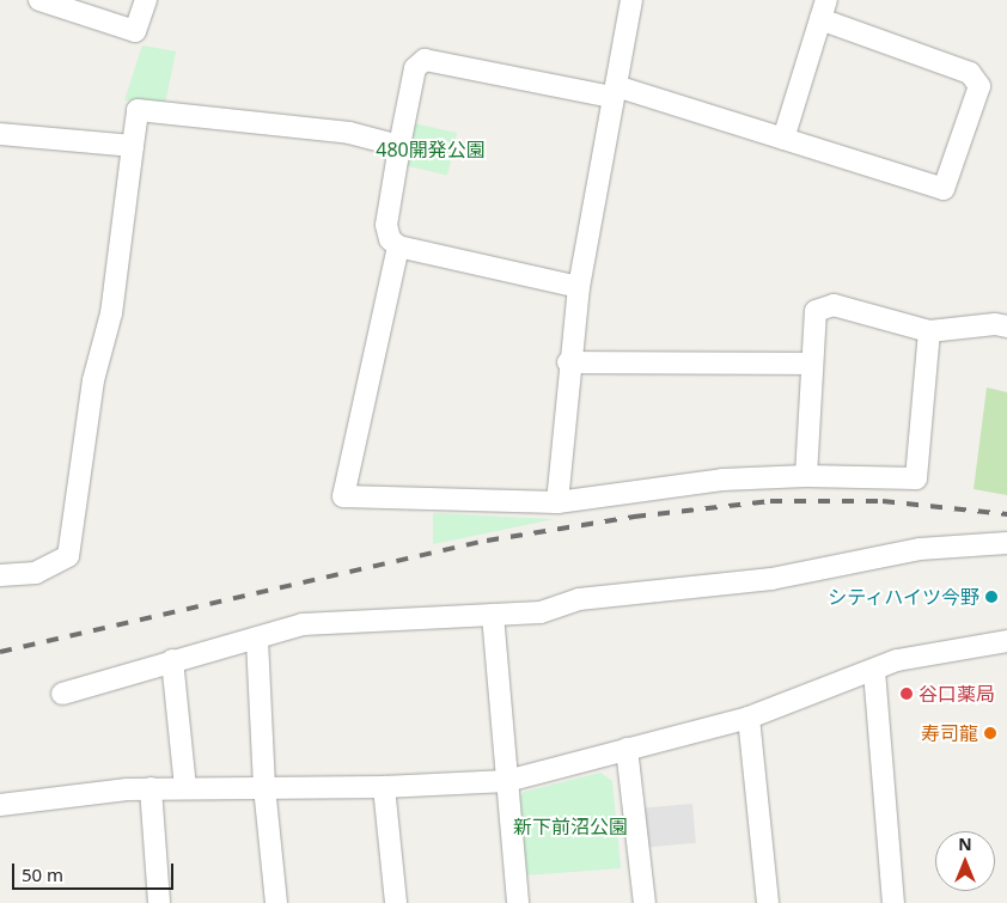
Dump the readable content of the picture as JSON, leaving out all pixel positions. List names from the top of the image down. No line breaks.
{"parks":["480開発公園","新下前沼公園"],"places":["シティハイツ今野","谷口薬局","寿司龍"],"scale_bar":"50 m","north":"top"}
